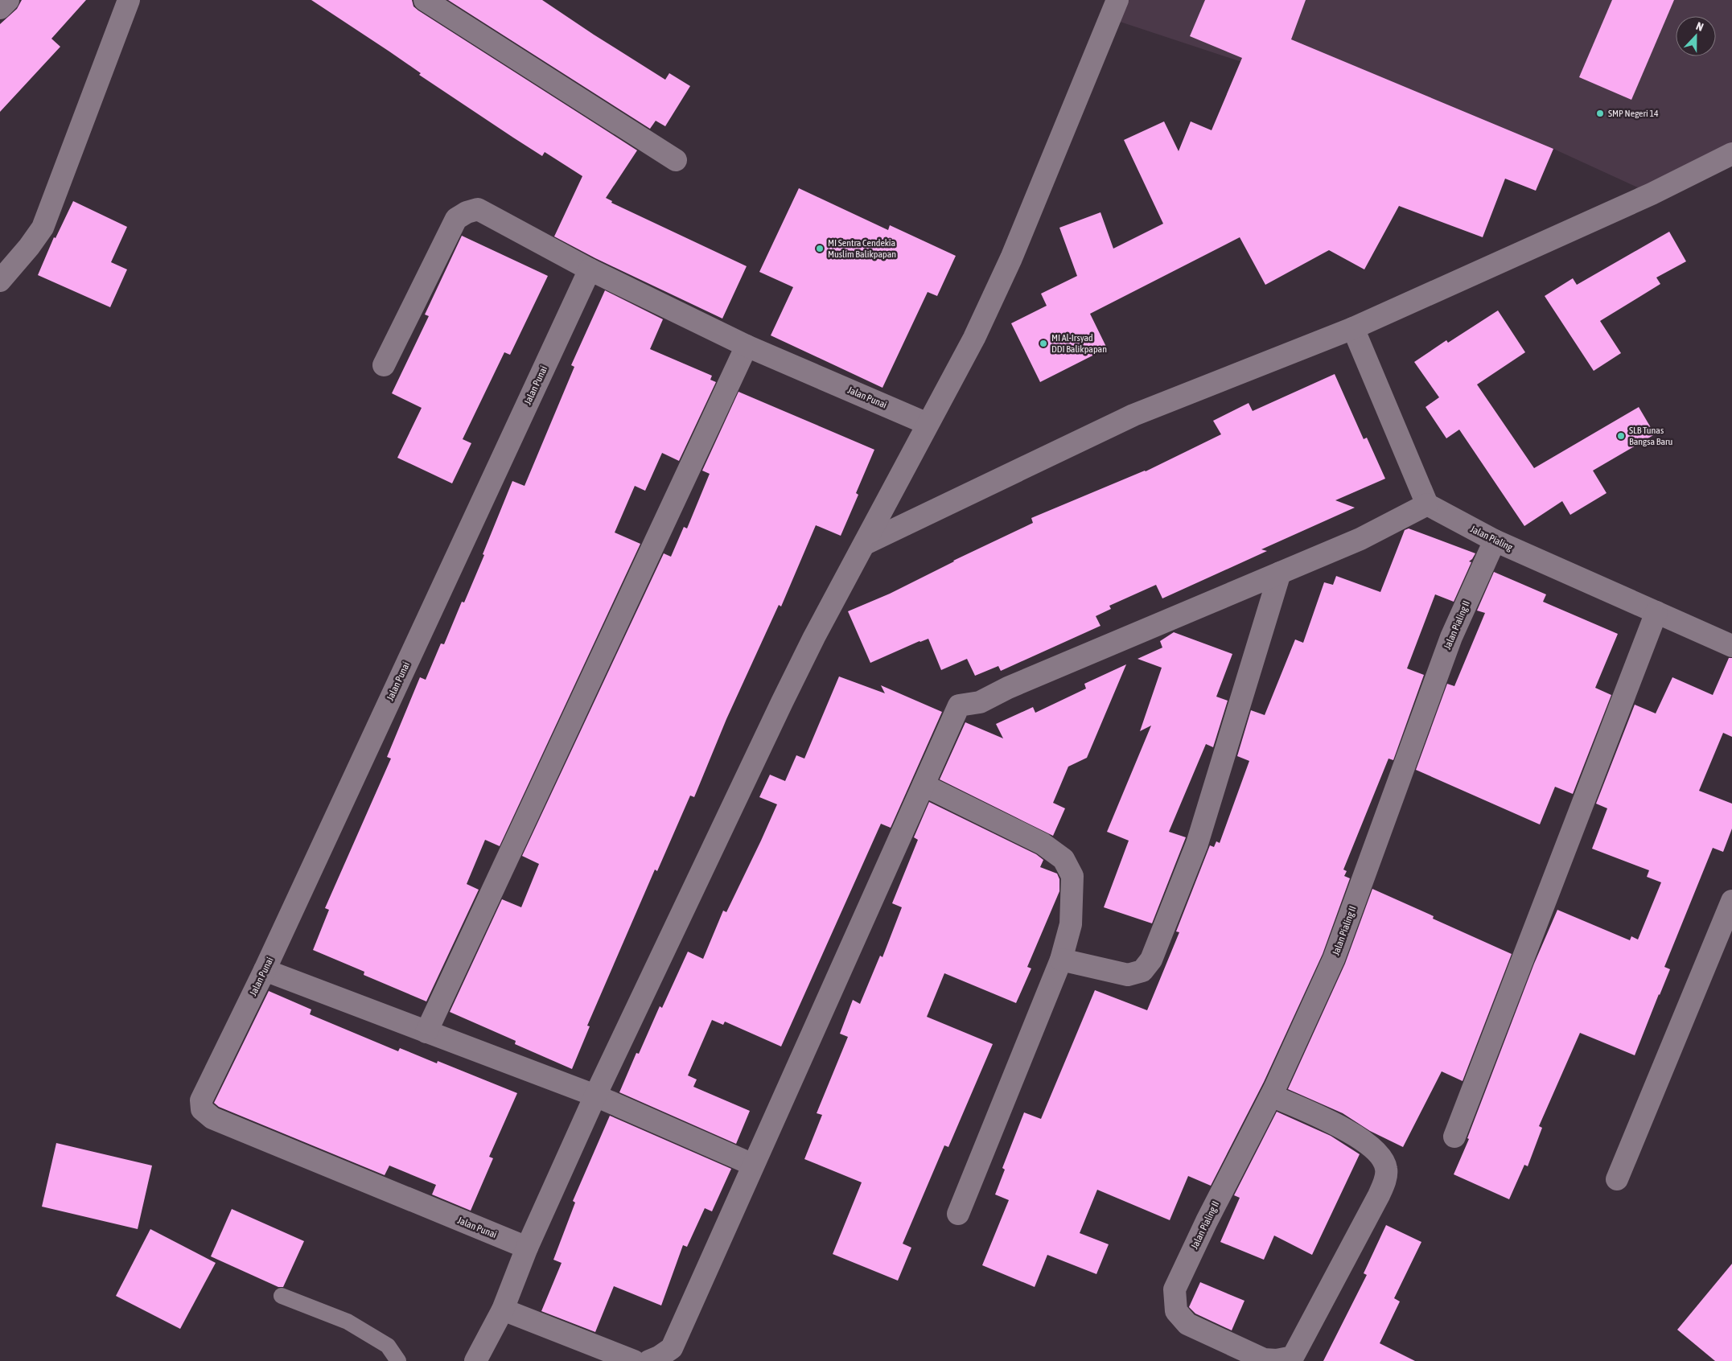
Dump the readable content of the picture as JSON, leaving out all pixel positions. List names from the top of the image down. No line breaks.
{"streets":{"street":["Jalan Punai","Jalan Pialing","Jalan Pialing II"]},"crossings":[["Jalan Pialing","Jalan Pialing II"]],"places":["SMP Negeri 14","MI Sentra Cendekia Muslim Balikpapan","MI Al-Irsyad DDI Balikpapan","SLB Tunas Bangsa Baru"],"north":"top"}
